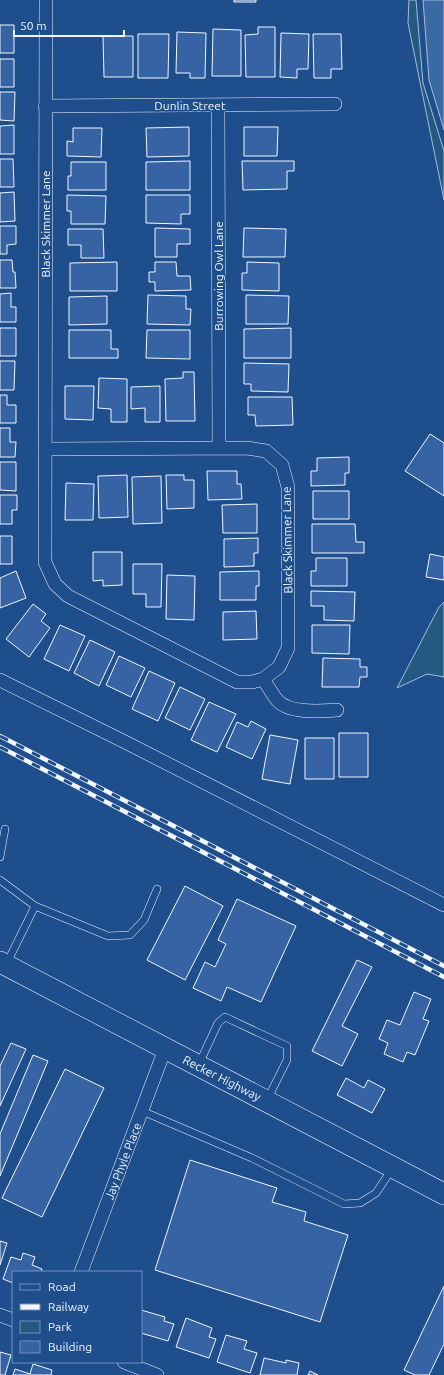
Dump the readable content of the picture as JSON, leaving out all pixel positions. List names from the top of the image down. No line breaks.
{"streets":{"main road":["Recker Highway"],"street":["Dunlin Street","Black Skimmer Lane","Burrowing Owl Lane","Jay Phyle Place"]},"crossings":[["Dunlin Street","Black Skimmer Lane"],["Dunlin Street","Burrowing Owl Lane"],["Black Skimmer Lane","Burrowing Owl Lane"],["Recker Highway","Jay Phyle Place"]],"legend":["Road","Railway","Park","Building"],"scale_bar":"50 m"}
